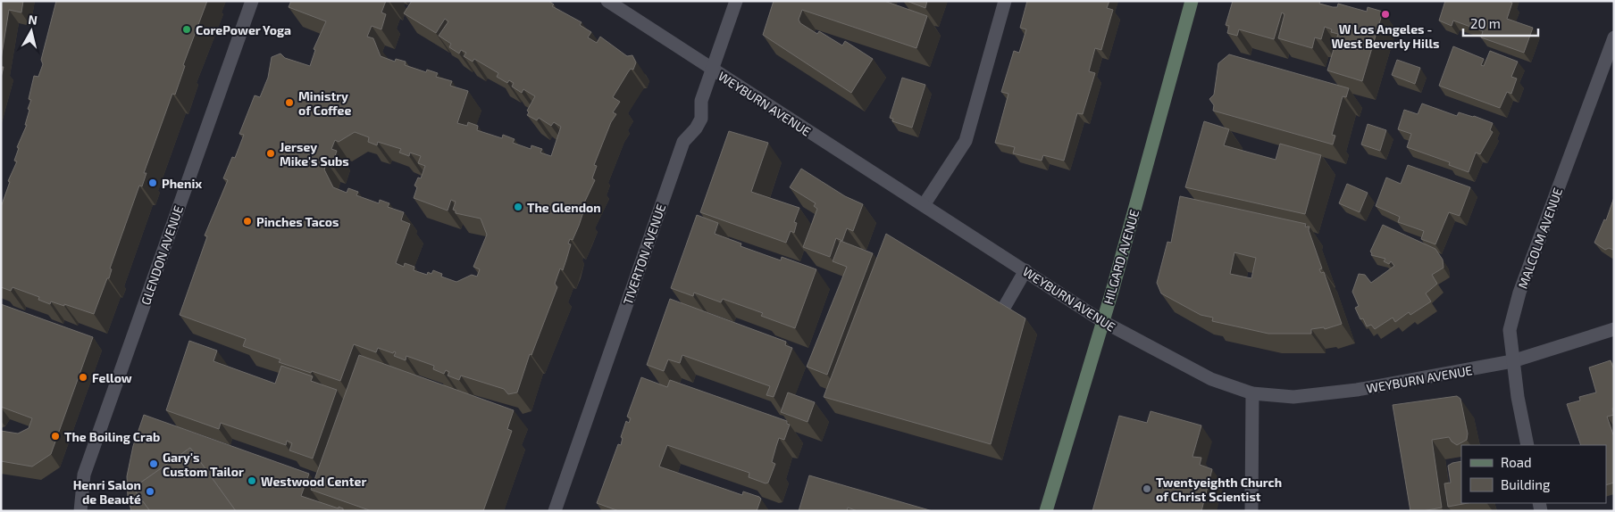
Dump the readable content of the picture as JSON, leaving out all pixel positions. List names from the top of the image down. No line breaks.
{"streets":{"street":["WEYBURN AVENUE","MALCOLM AVENUE","TIVERTON AVENUE","GLENDON AVENUE","HILGARD AVENUE"]},"crossings":[["WEYBURN AVENUE","MALCOLM AVENUE"],["WEYBURN AVENUE","TIVERTON AVENUE"],["WEYBURN AVENUE","HILGARD AVENUE"]],"places":["W Los Angeles - West Beverly Hills","CorePower Yoga","Ministry of Coffee","Jersey Mike's Subs","Phenix","The Glendon","Pinches Tacos","Fellow","The Boiling Crab","Gary's Custom Tailor","Westwood Center","Twentyeighth Church of Christ Scientist","Henri Salon de Beauté"],"legend":["Road","Building"],"scale_bar":"20 m","north":"top"}
